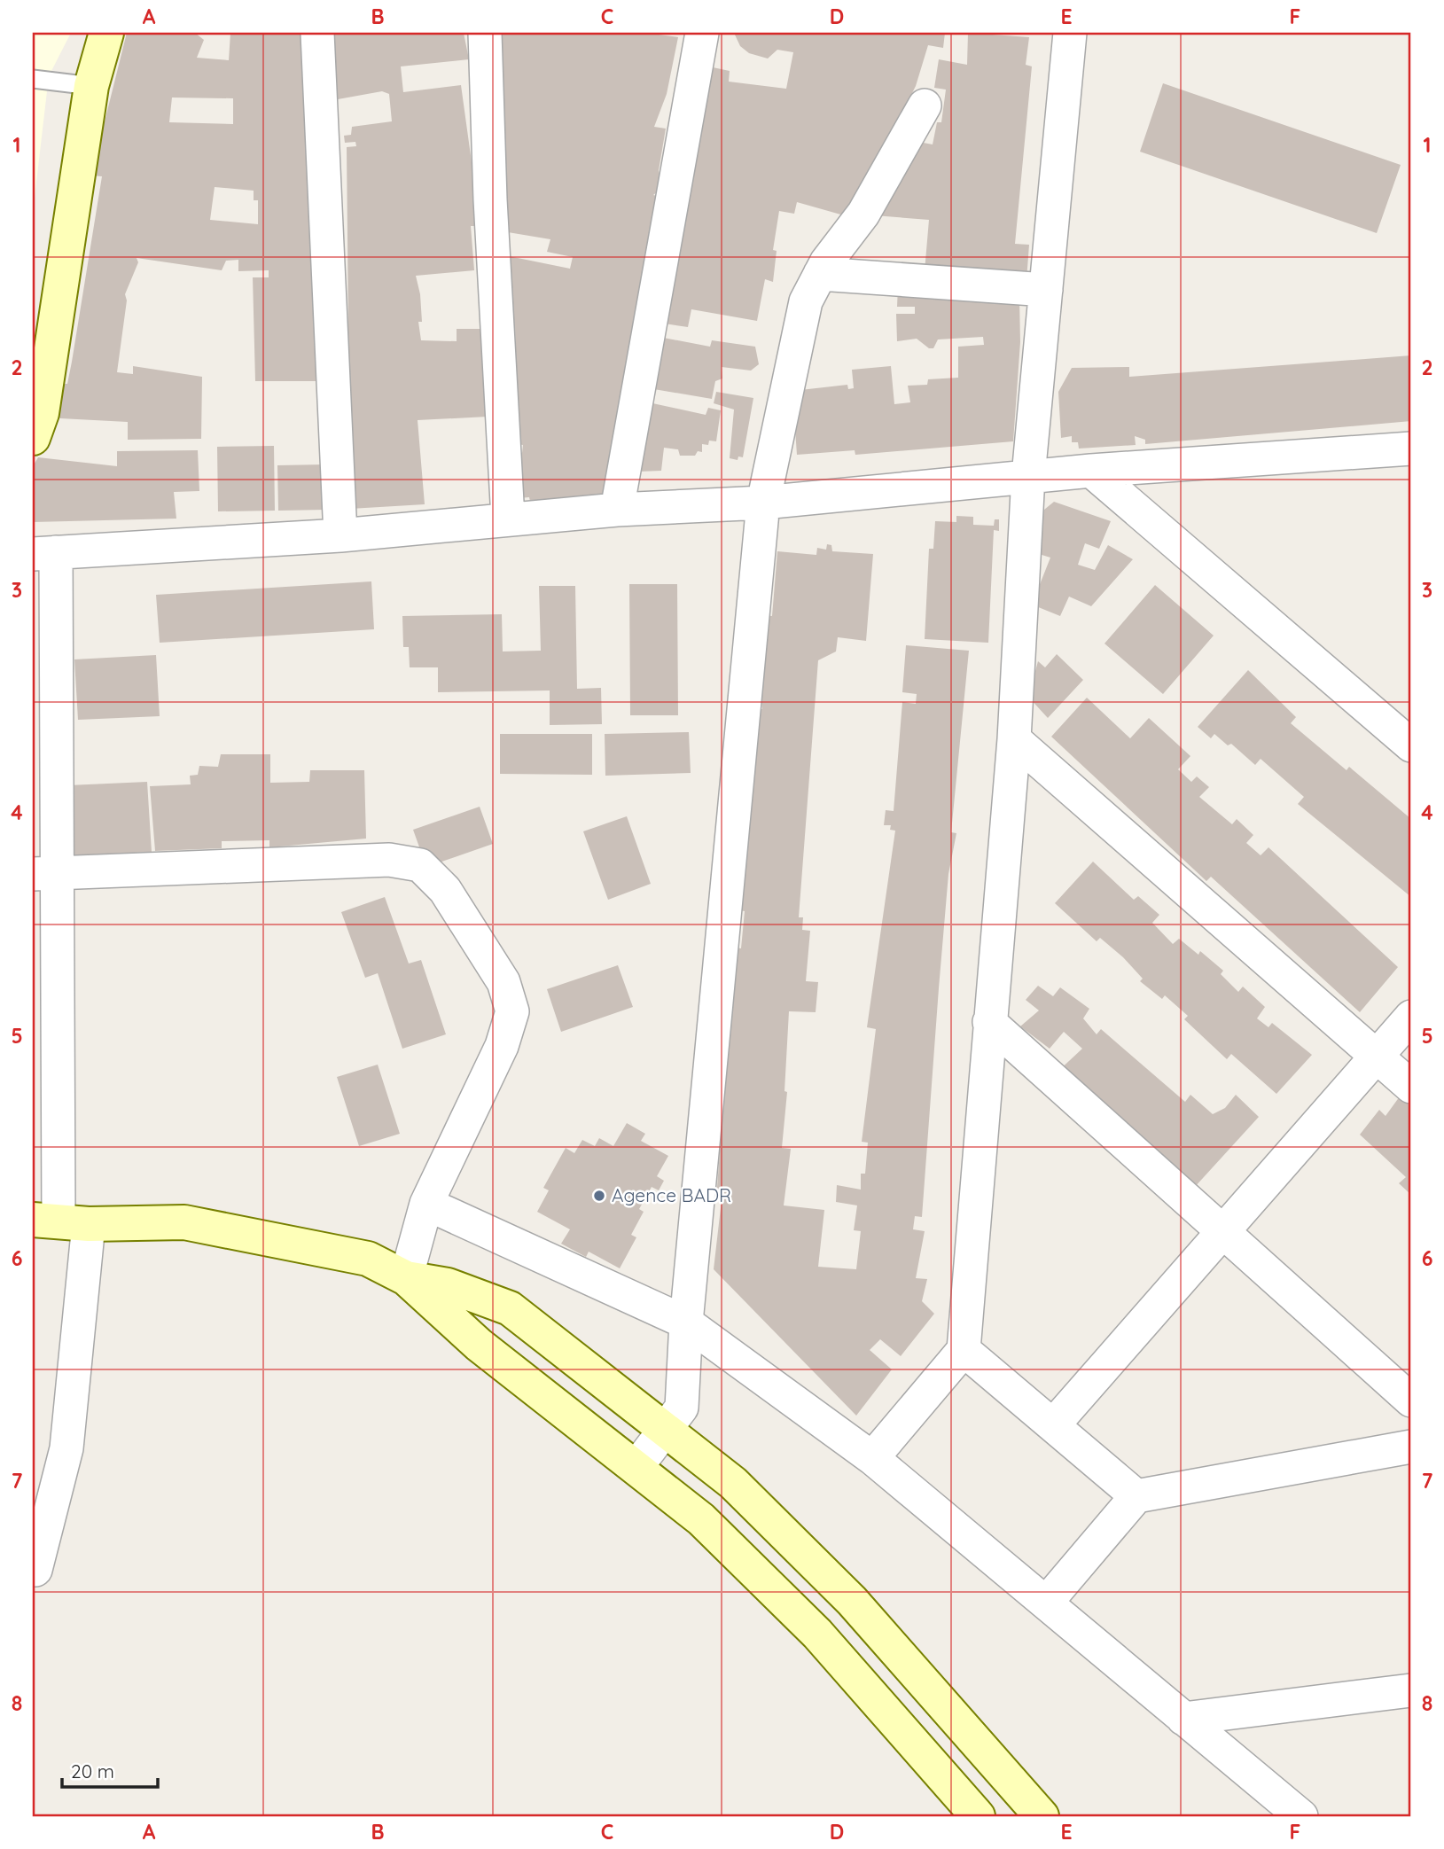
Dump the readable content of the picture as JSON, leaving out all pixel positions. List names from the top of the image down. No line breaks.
{"places":["Agence BADR"],"scale_bar":"20 m","grid":{"columns":["A","B","C","D","E","F"],"rows":["1","2","3","4","5","6","7","8"]}}
